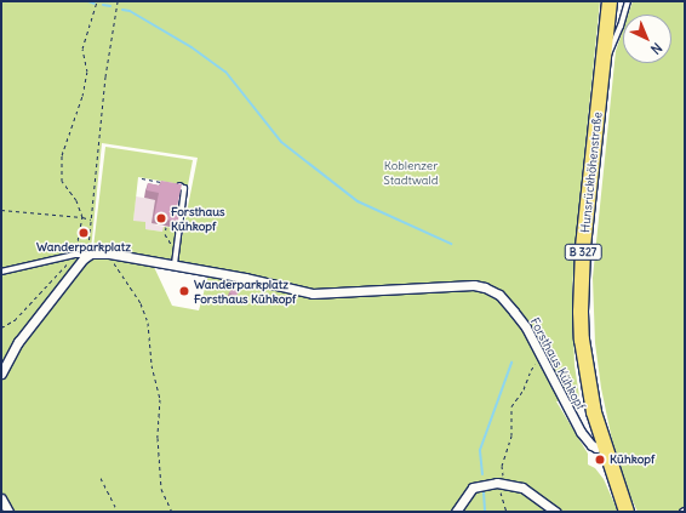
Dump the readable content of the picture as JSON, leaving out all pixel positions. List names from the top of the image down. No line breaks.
{"streets":{"main road":["Hunsrückhöhenstraße","B 327"],"street":["Forsthaus Kühkopf"]},"crossings":[["Hunsrückhöhenstraße","Forsthaus Kühkopf"]],"parks":["Koblenzer Stadtwald"],"places":["Forsthaus Kühkopf","Wanderparkplatz","Wanderparkplatz Forsthaus Kühkopf","Kühkopf"],"north":"bottom right"}
